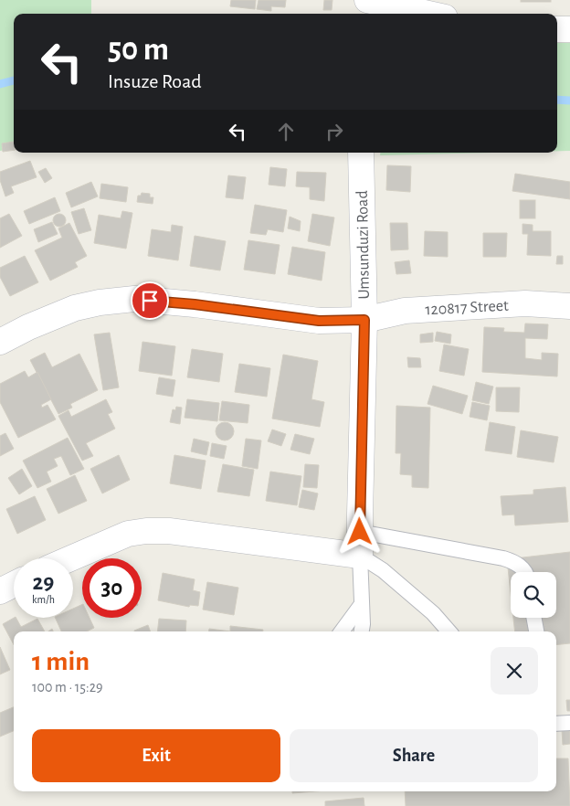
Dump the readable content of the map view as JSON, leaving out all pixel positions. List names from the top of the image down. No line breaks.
{"streets":{"street":["Umsunduzi Road","120817 Street"]},"crossings":[["Umsunduzi Road","120817 Street"]],"page":{"turn":["50 m","Insuze Road"],"speed":"29 km/h","limit":"30","heading":["1 min","100 m · 15:29"],"buttons":["Exit","Share"]}}
